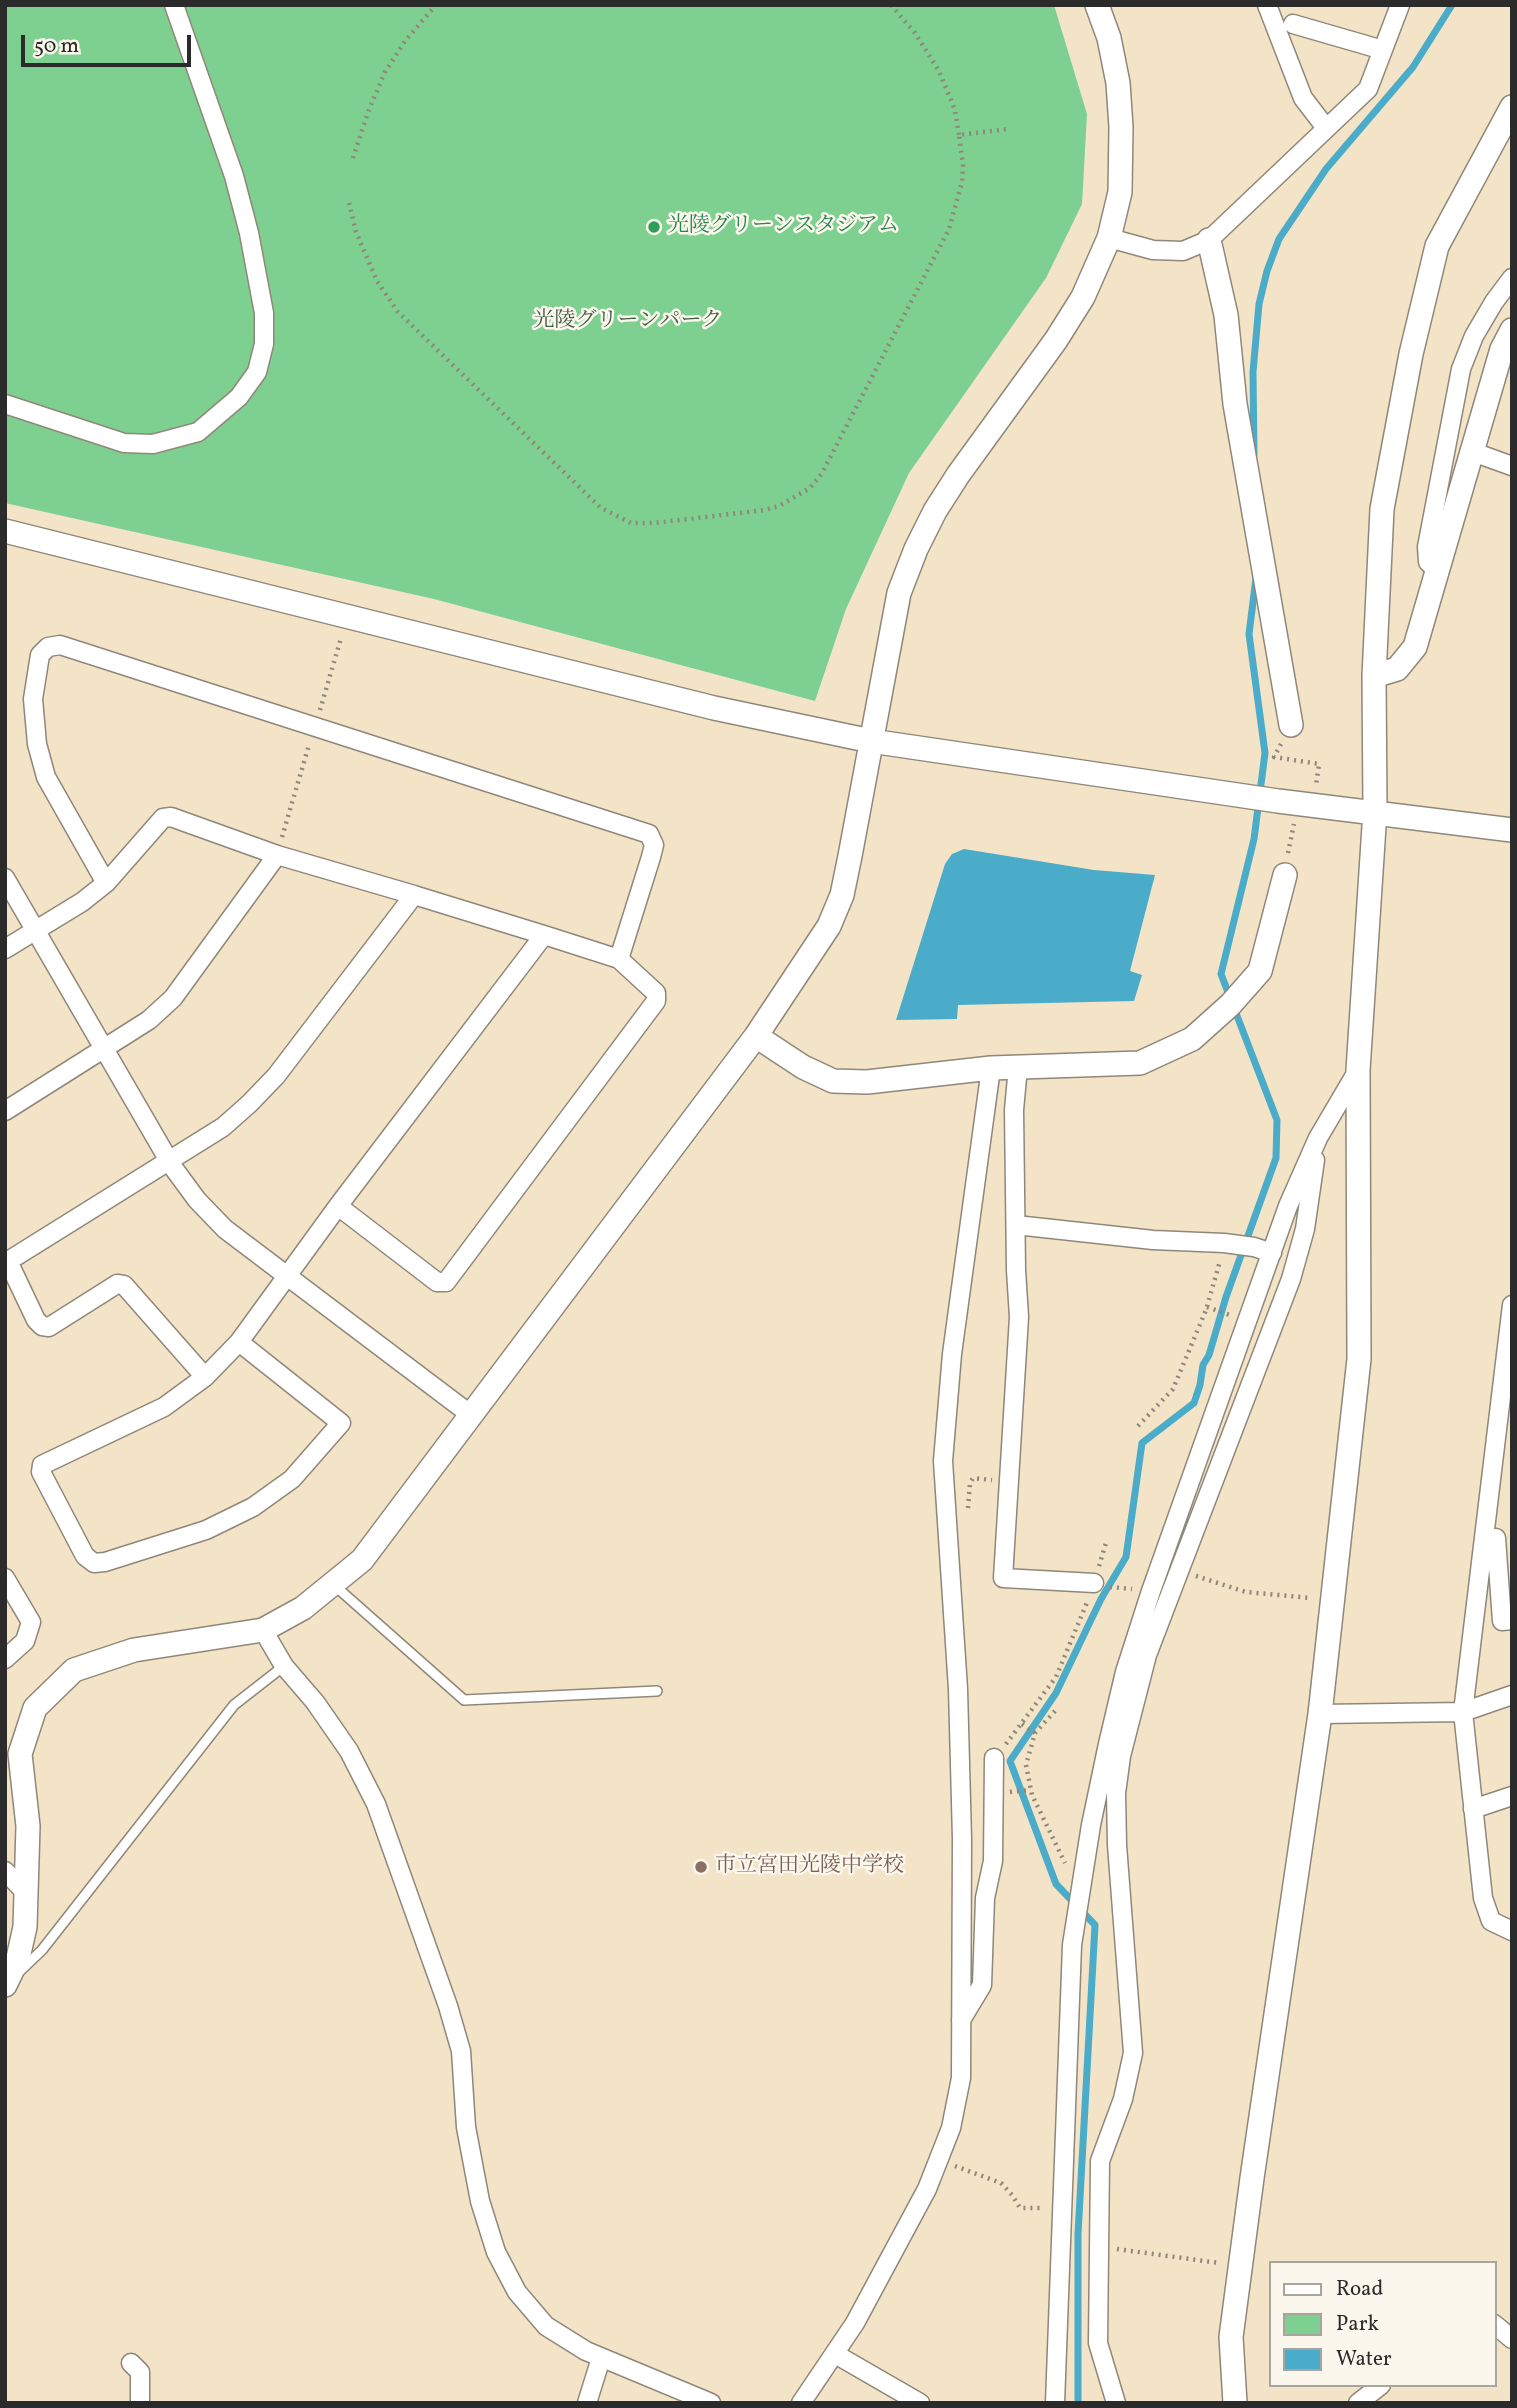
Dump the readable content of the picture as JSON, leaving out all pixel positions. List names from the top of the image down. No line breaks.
{"parks":["光陵グリーンパーク"],"places":["光陵グリーンスタジアム","市立宮田光陵中学校"],"legend":["Road","Park","Water"],"scale_bar":"50 m"}
